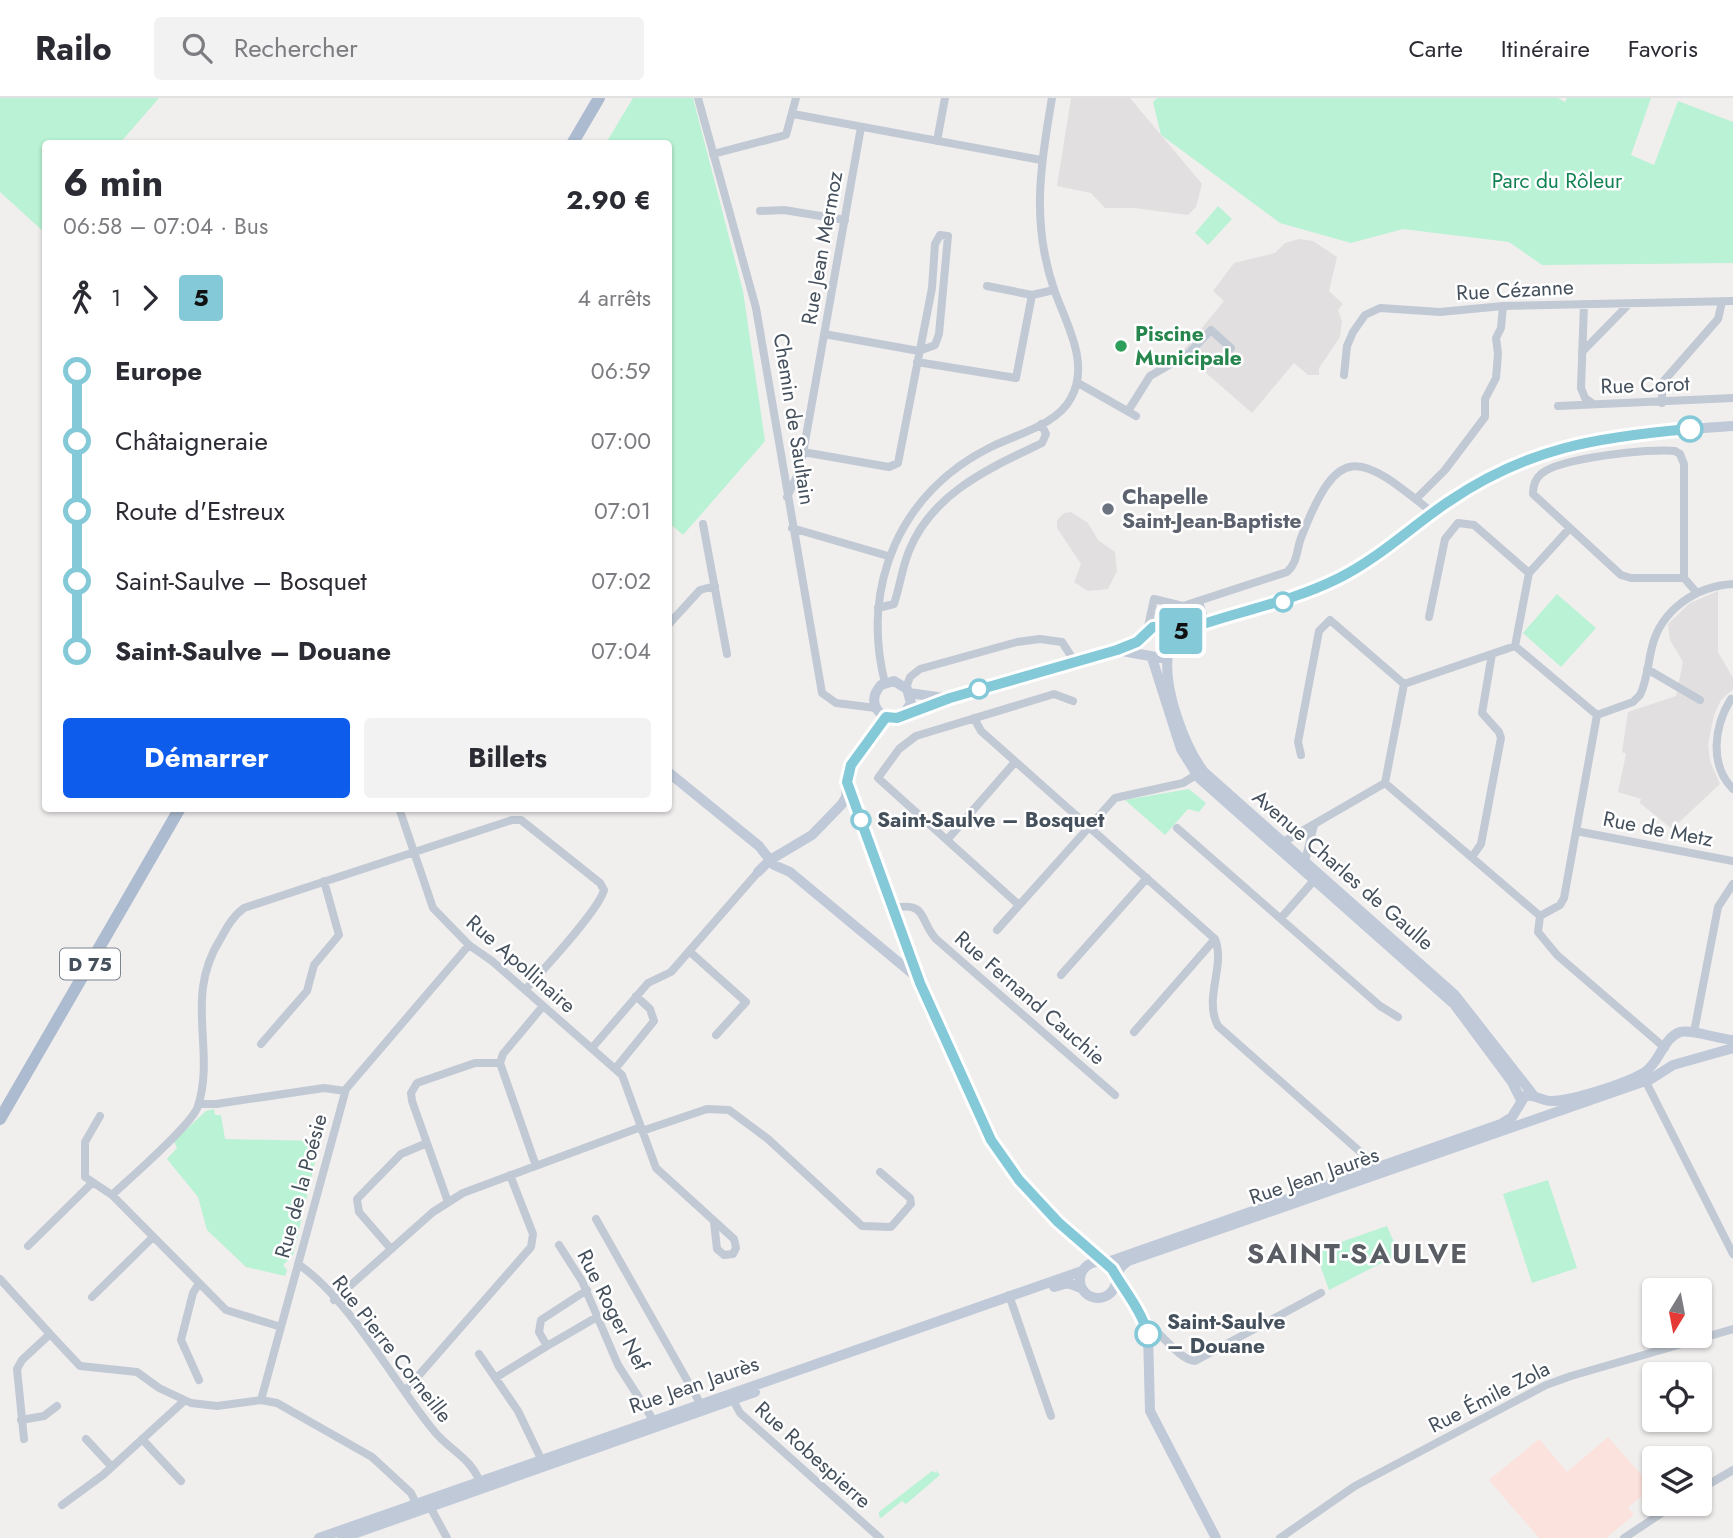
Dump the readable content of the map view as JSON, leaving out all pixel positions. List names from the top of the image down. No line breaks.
{"streets":{"main road":["D 75"],"street":["Rue Jean Mermoz","Rue Cézanne","Rue Corot","Chemin de Saultain","Rue de Metz","Avenue Charles de Gaulle","Rue Apollinaire","Rue Fernand Cauchie","Rue Jean Jaurès","Rue de la Poésie","Rue Roger Nef","Rue Pierre Corneille","Rue Émile Zola","Rue Robespierre"]},"crossings":[["Rue Jean Mermoz","Chemin de Saultain"],["Avenue Charles de Gaulle","Rue Jean Jaurès"],["Rue Apollinaire","Rue de la Poésie"],["Rue Jean Jaurès","Rue Roger Nef"],["Rue Jean Jaurès","Rue Pierre Corneille"],["Rue Jean Jaurès","Rue Robespierre"],["Rue de la Poésie","Rue Pierre Corneille"]],"districts":["SAINT-SAULVE"],"parks":["Parc du Rôleur"],"places":["Piscine Municipale","Chapelle Saint-Jean-Baptiste","Saint-Saulve – Bosquet","Saint-Saulve – Douane"],"lines":["bus line 5"],"north":"bottom","page":{"header":"Railo","search":"Rechercher","nav":["Carte","Itinéraire","Favoris"],"on_map":"5","heading":["6 min","06:58 – 07:04 · Bus","2.90 €"],"legs":["1","5","4 arrêts"],"list":[{"name":"Europe","value":"06:59"},{"name":"Châtaigneraie","value":"07:00"},{"name":"Route d'Estreux","value":"07:01"},{"name":"Saint-Saulve – Bosquet","value":"07:02"},{"name":"Saint-Saulve – Douane","value":"07:04"}],"buttons":["Démarrer","Billets"]}}
